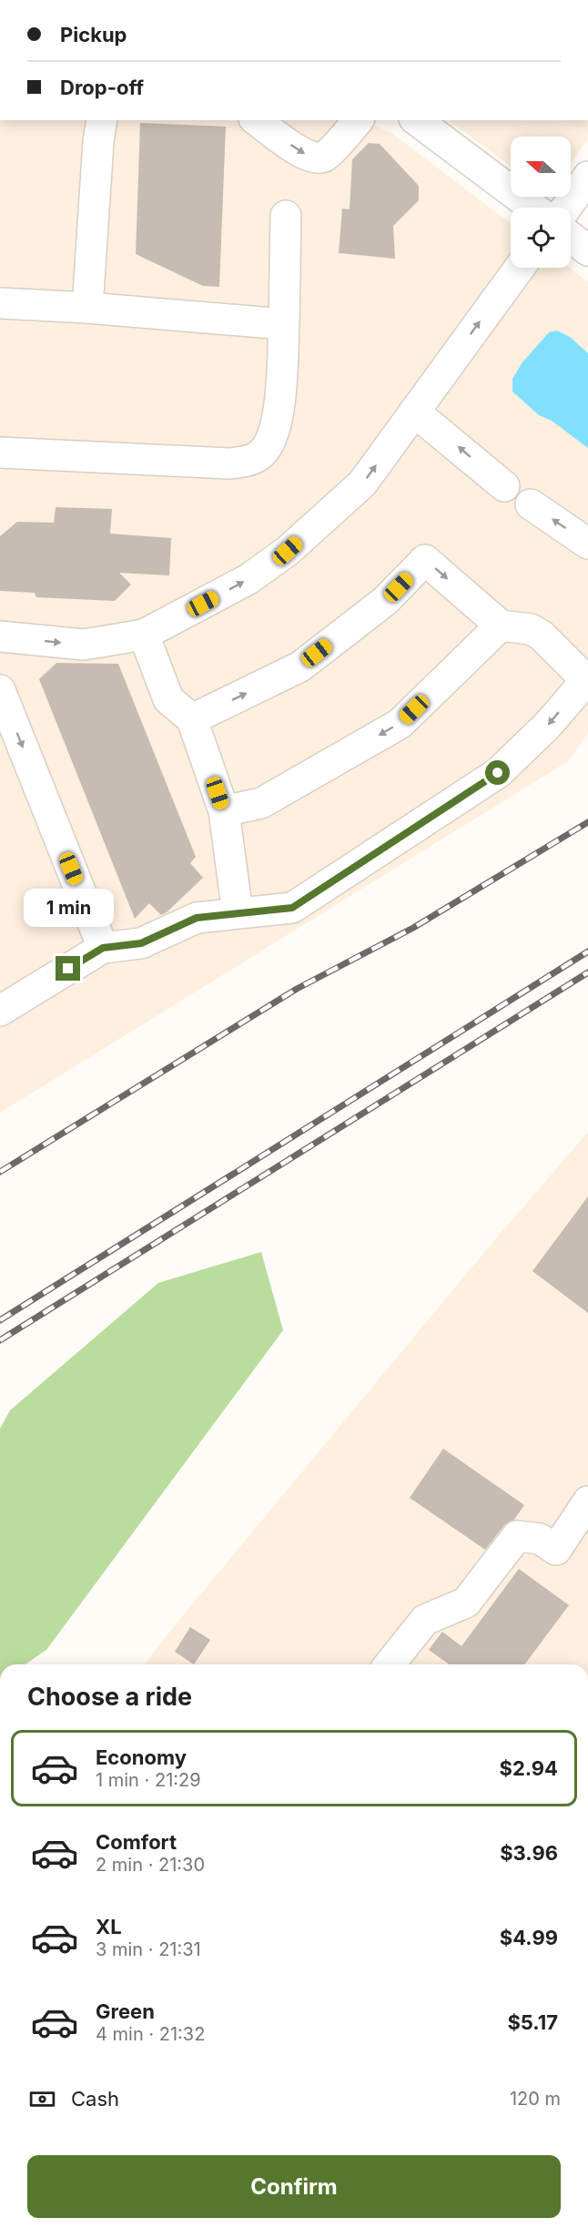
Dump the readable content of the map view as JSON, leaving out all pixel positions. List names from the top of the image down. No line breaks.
{"north":"left","page":{"banner":["Pickup","Drop-off"],"bubble":"1 min","heading":"Choose a ride","list":[{"name":"Economy","note":"1 min · 21:29","value":"$2.94"},{"name":"Comfort","note":"2 min · 21:30","value":"$3.96"},{"name":"XL","note":"3 min · 21:31","value":"$4.99"},{"name":"Green","note":"4 min · 21:32","value":"$5.17"}],"pay":["Cash","120 m"],"buttons":"Confirm"}}
